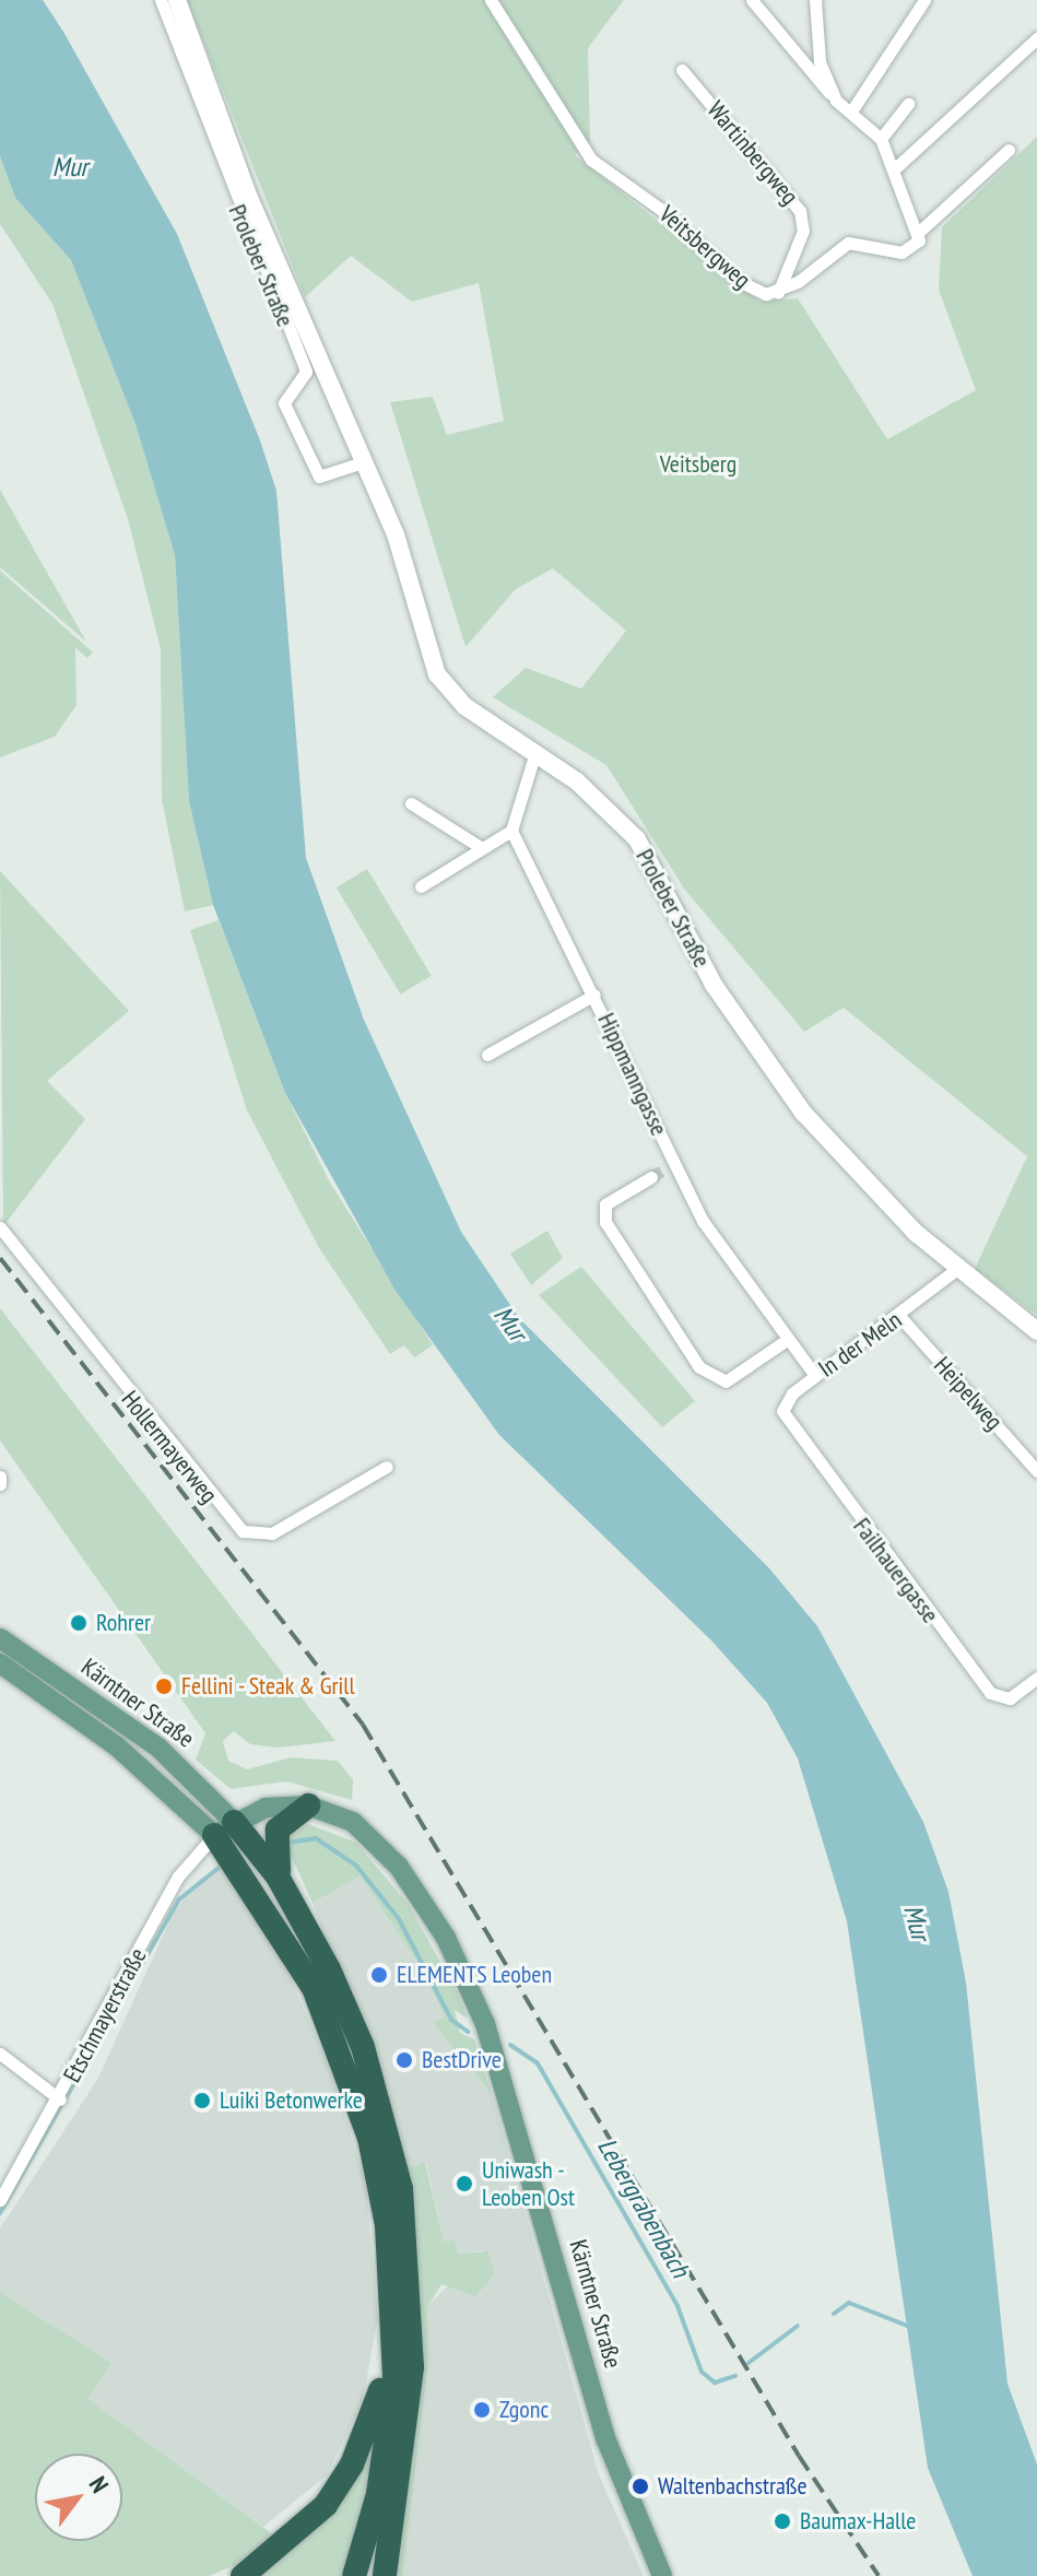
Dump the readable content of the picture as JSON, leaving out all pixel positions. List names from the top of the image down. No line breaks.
{"streets":{"main road":["Proleber Straße","Kärntner Straße"],"street":["Wartinbergweg","Veitsbergweg","Hippmanngasse","In der Meln","Heipelweg","Hollermayerweg","Failhauergasse","Etschmayerstraße"]},"crossings":[["Wartinbergweg","Veitsbergweg"],["Proleber Straße","In der Meln"],["Hippmanngasse","In der Meln"],["In der Meln","Heipelweg"],["In der Meln","Failhauergasse"],["Kärntner Straße","Etschmayerstraße"]],"water":["Mur","Lebergrabenbach"],"parks":["Veitsberg"],"places":["Rohrer","Fellini - Steak & Grill","ELEMENTS Leoben","BestDrive","Luiki Betonwerke","Uniwash - Leoben Ost","Zgonc","Waltenbachstraße","Baumax-Halle"],"north":"top right"}
